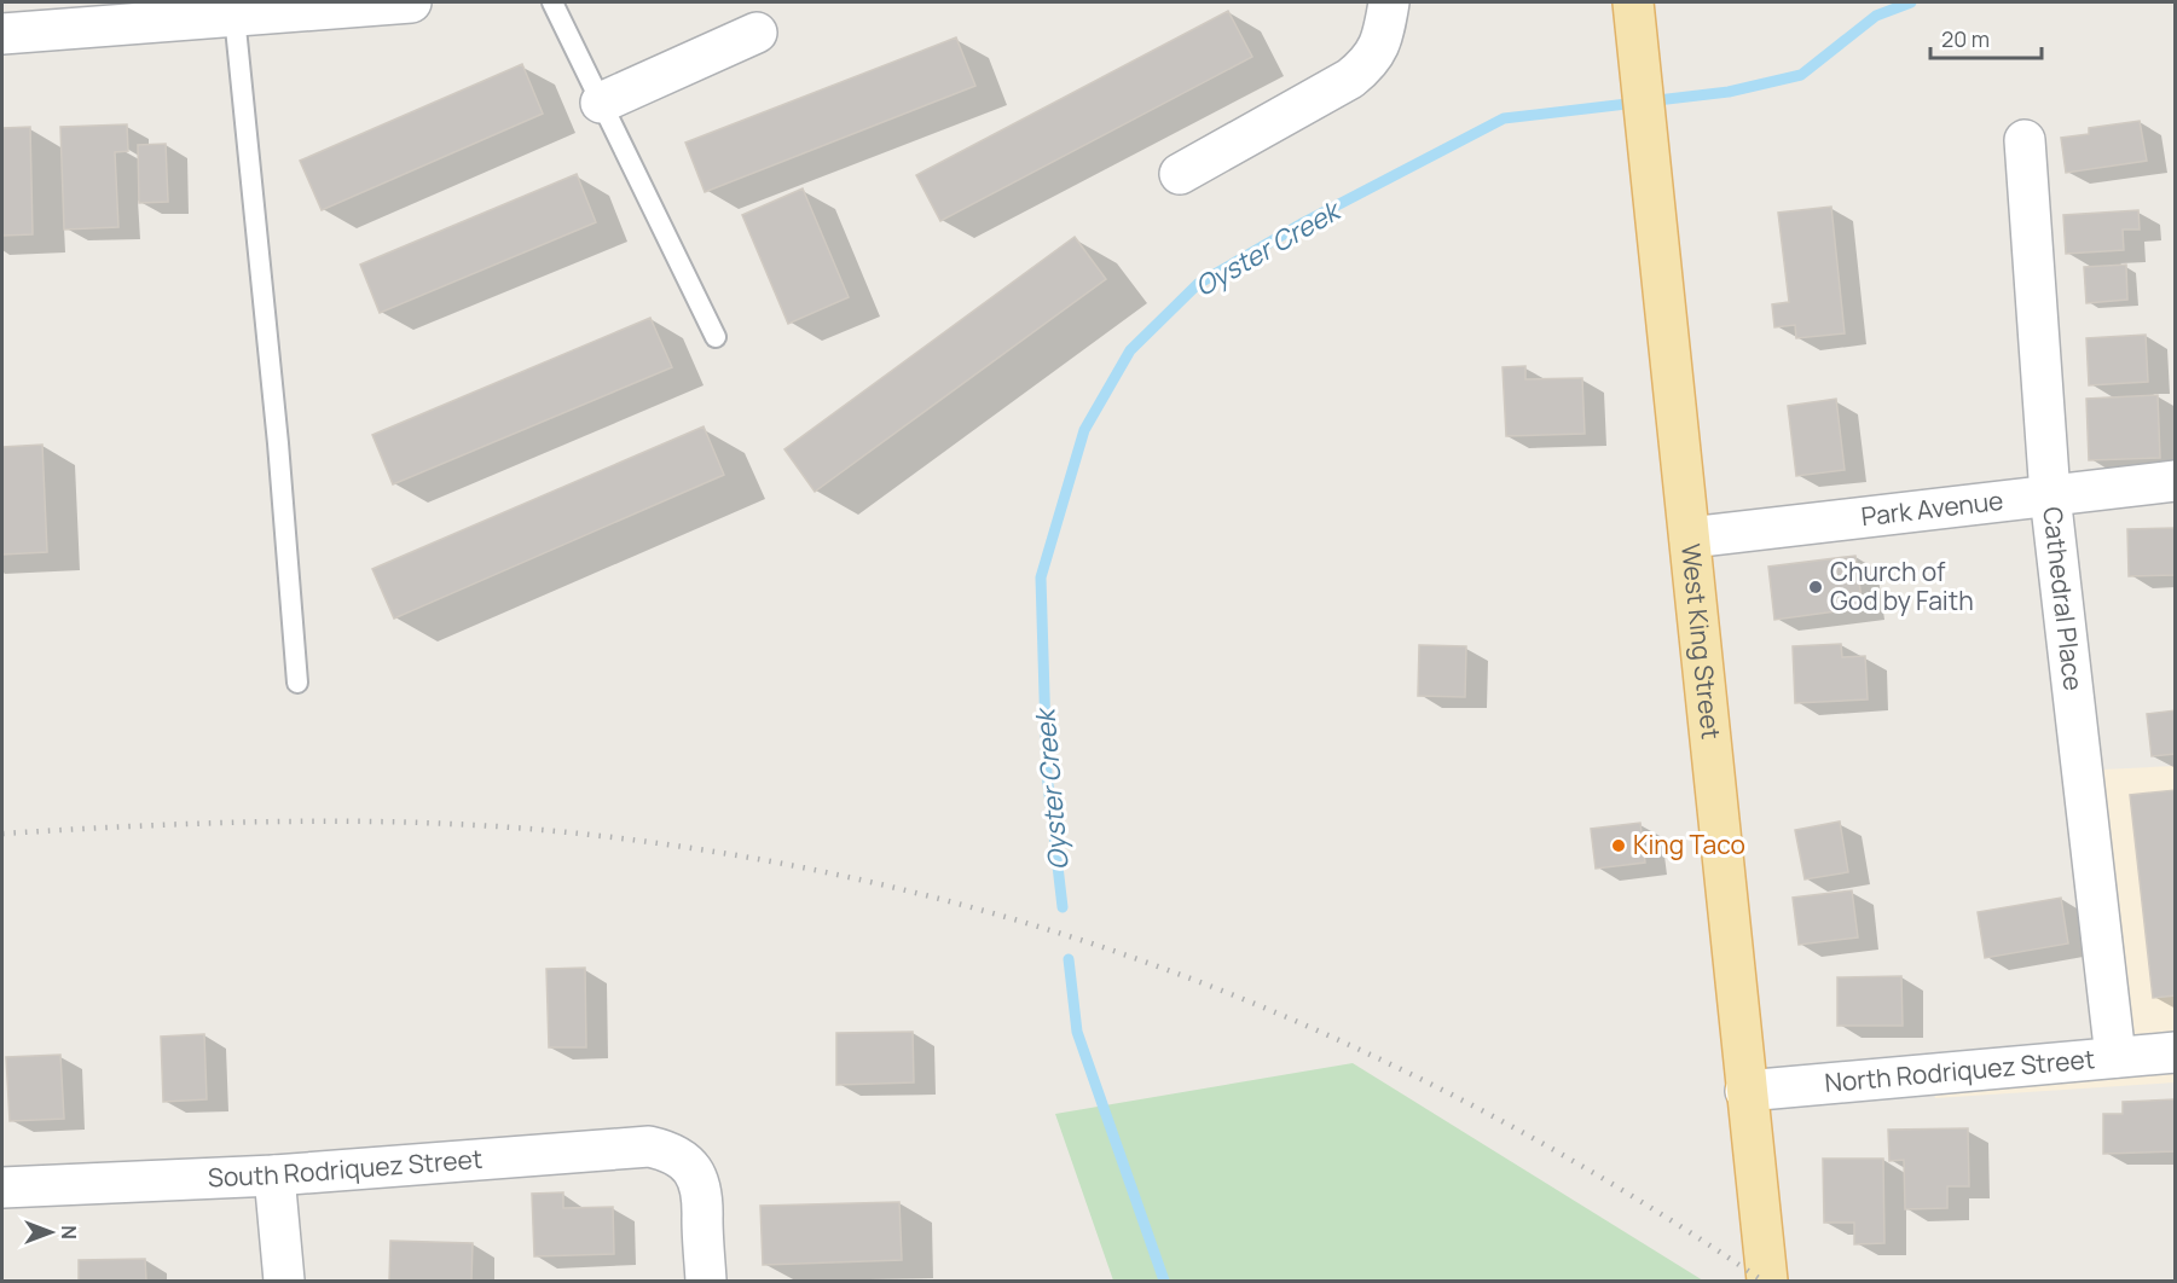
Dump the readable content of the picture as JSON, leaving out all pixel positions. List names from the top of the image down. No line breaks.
{"streets":{"main road":["West King Street"],"street":["Park Avenue","Cathedral Place","North Rodriquez Street","South Rodriquez Street"]},"crossings":[["Park Avenue","Cathedral Place"],["Park Avenue","West King Street"],["Cathedral Place","North Rodriquez Street"],["West King Street","North Rodriquez Street"]],"water":["Oyster Creek"],"places":["Church of God by Faith","King Taco"],"scale_bar":"20 m","north":"right"}
